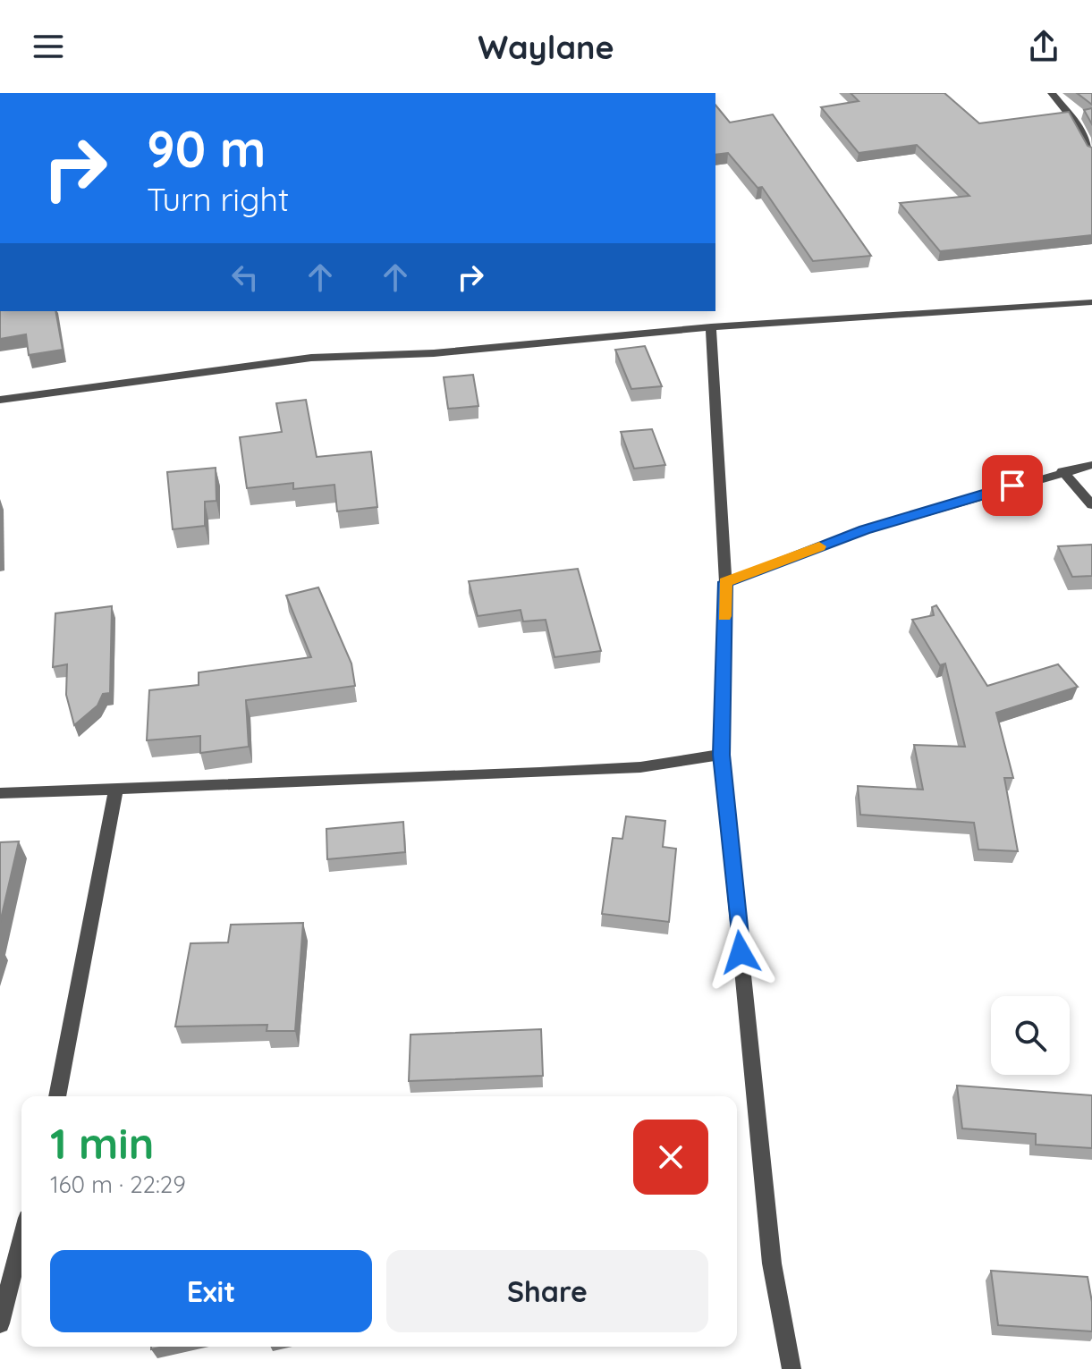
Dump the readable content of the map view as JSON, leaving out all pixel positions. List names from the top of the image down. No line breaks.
{"page":{"header":"Waylane","turn":["90 m","Turn right"],"heading":["1 min","160 m · 22:29"],"buttons":["Exit","Share"]}}
